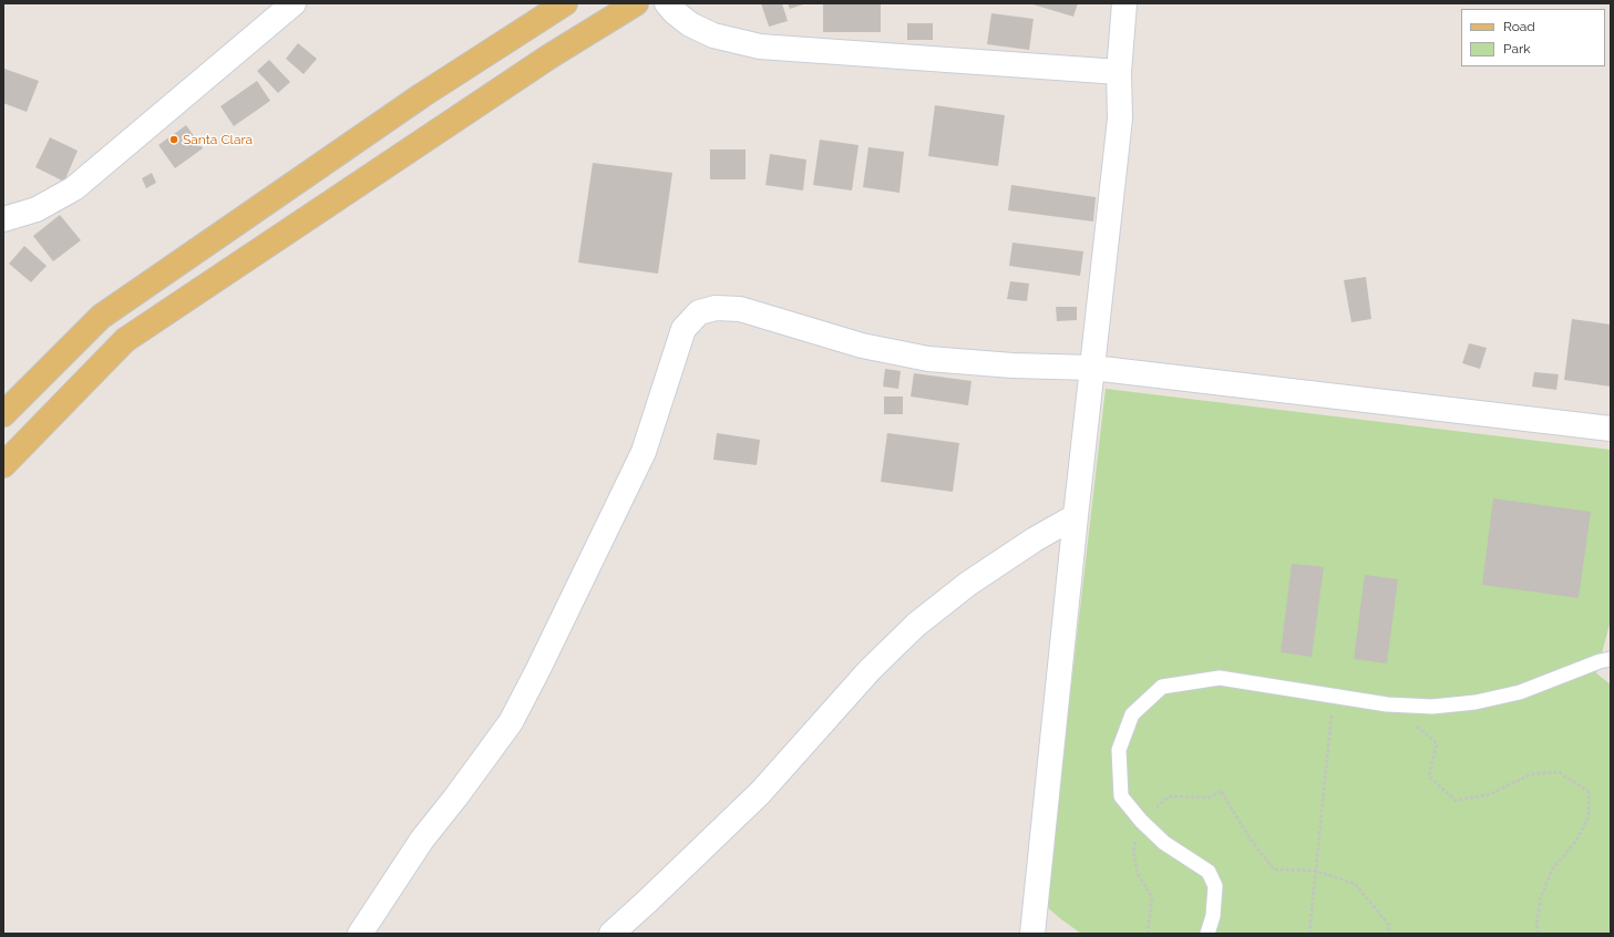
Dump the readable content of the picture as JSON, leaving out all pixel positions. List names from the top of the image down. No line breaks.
{"places":["Santa Clara"],"legend":["Road","Park"]}
